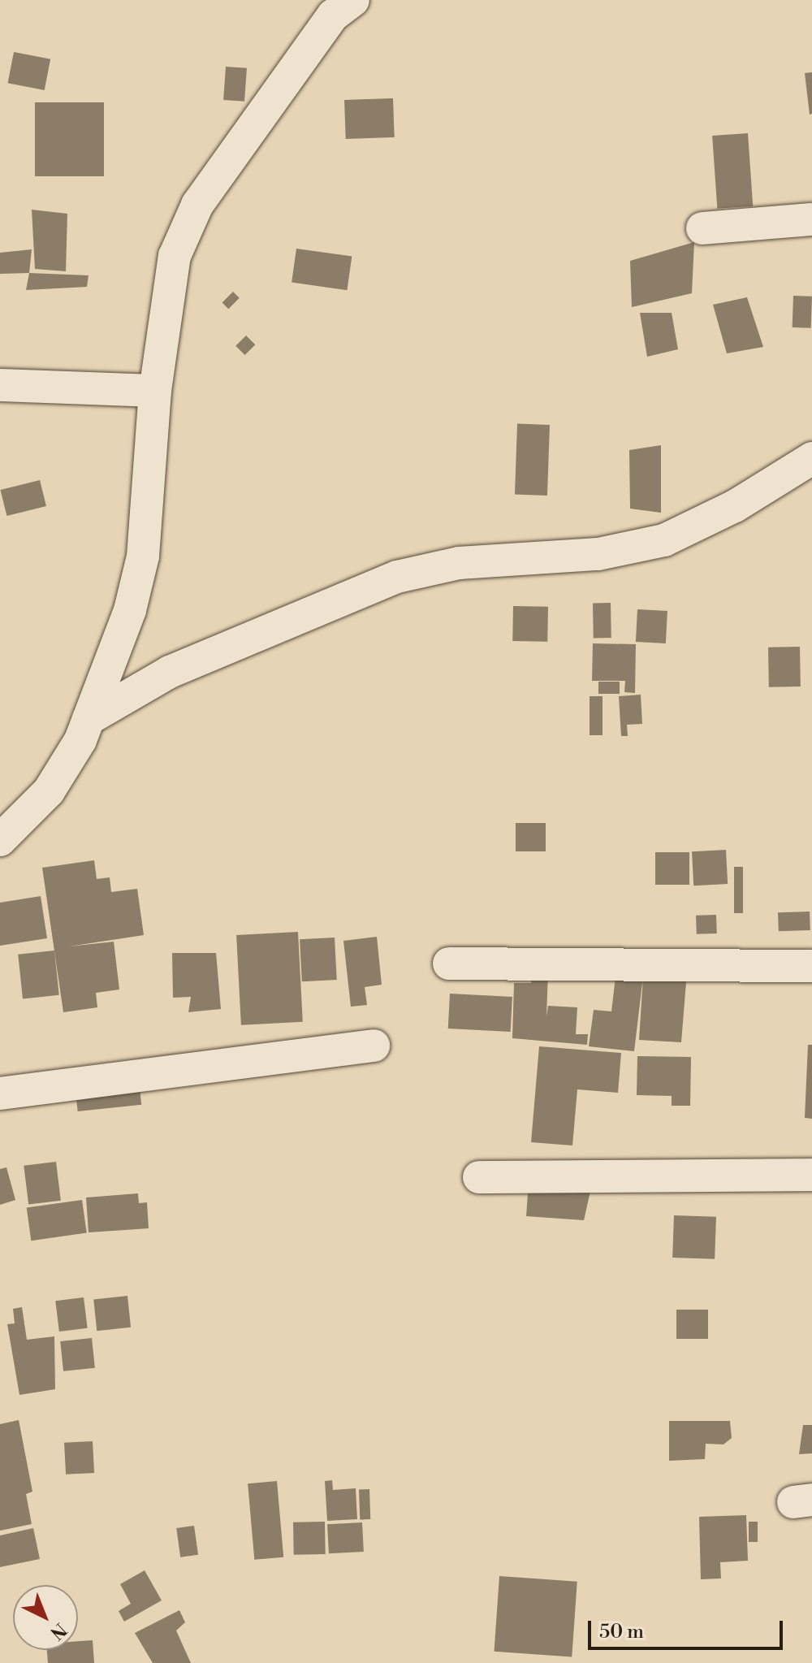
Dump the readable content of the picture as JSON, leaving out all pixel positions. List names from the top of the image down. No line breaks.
{"scale_bar":"50 m","north":"bottom right"}
